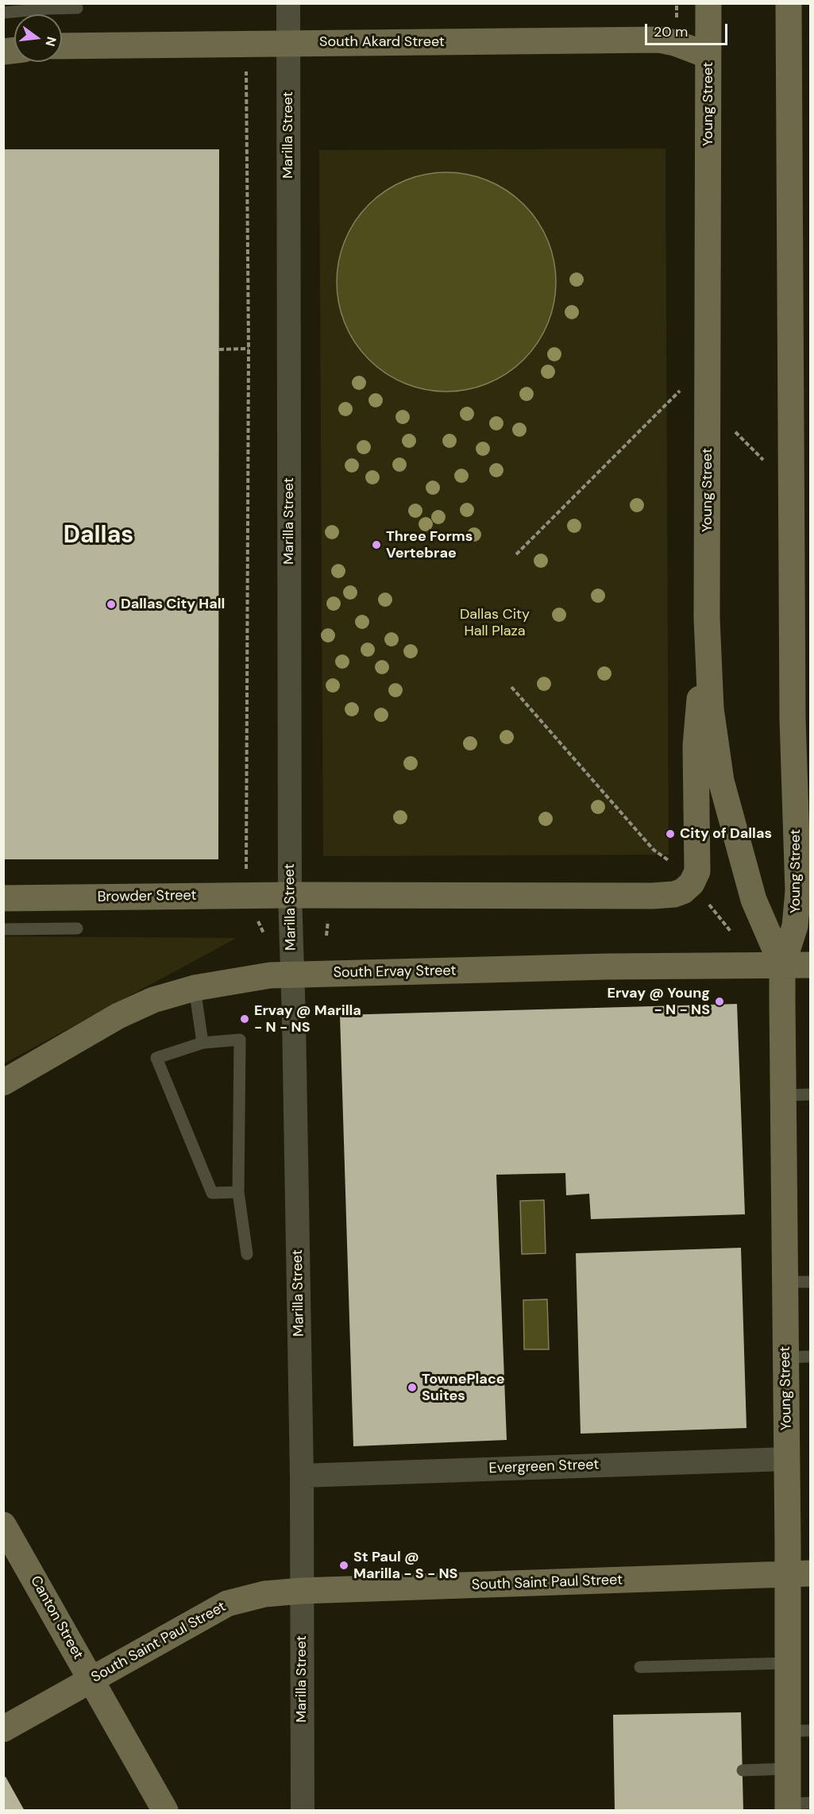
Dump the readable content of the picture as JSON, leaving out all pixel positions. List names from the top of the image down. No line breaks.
{"streets":{"main road":["South Akard Street","Young Street","Browder Street","South Ervay Street","South Saint Paul Street","Canton Street"],"street":["Marilla Street","Evergreen Street"]},"crossings":[["South Akard Street","Young Street"],["South Akard Street","Marilla Street"],["Young Street","Browder Street"],["Young Street","South Ervay Street"],["Young Street","Evergreen Street"],["Young Street","South Saint Paul Street"],["Marilla Street","Browder Street"],["Marilla Street","South Ervay Street"],["Marilla Street","Evergreen Street"],["Marilla Street","South Saint Paul Street"],["South Saint Paul Street","Canton Street"]],"districts":["Dallas"],"parks":["Dallas City Hall Plaza"],"places":["Three Forms Vertebrae","Dallas City Hall","City of Dallas","Ervay @ Young - N - NS","Ervay @ Marilla - N - NS","TownePlace Suites","St Paul @ Marilla - S - NS"],"scale_bar":"20 m","north":"right"}
